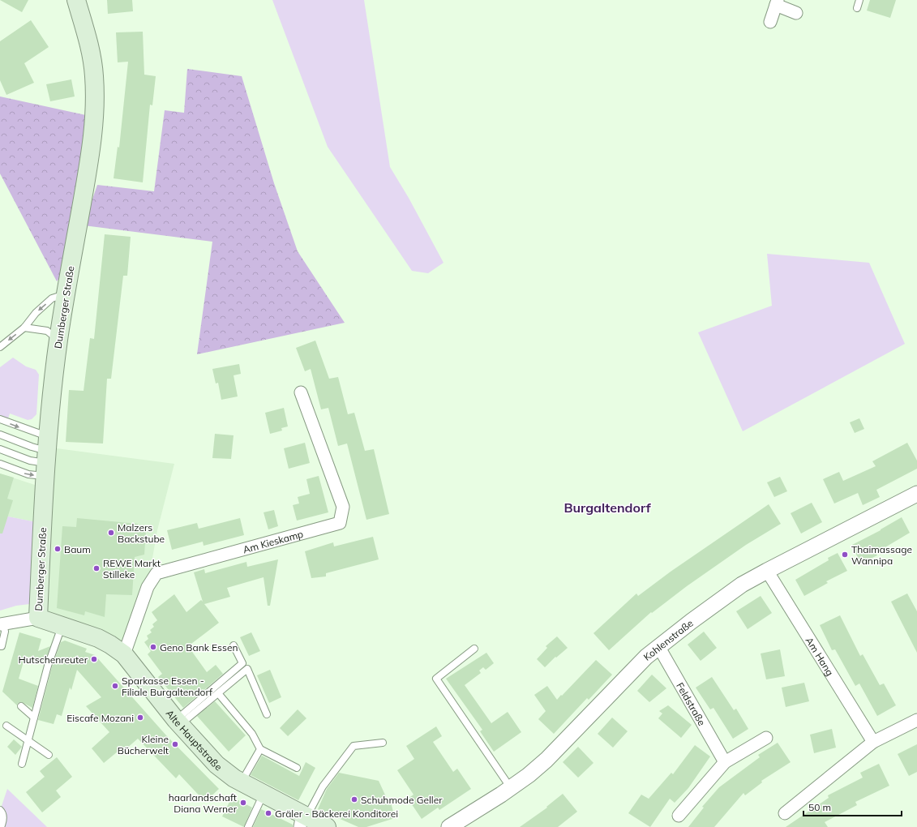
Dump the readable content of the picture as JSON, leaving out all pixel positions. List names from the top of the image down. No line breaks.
{"streets":{"main road":["Dumberger Straße","Alte Hauptstraße"],"street":["Am Kieskamp","Kohlenstraße","Am Hang","Feldstraße"]},"crossings":[["Dumberger Straße","Alte Hauptstraße"],["Am Kieskamp","Alte Hauptstraße"],["Kohlenstraße","Am Hang"],["Kohlenstraße","Feldstraße"]],"districts":["Burgaltendorf"],"places":["Malzers Backstube","Baum","Thaimassage Wannipa","REWE Markt Stilleke","Geno Bank Essen","Hutschenreuter","Sparkasse Essen - Filiale Burgaltendorf","Eiscafe Mozani","Kleine Bücherwelt","Schuhmode Geller","haarlandschaft Diana Werner","Gräler - Bäckerei Konditorei"],"scale_bar":"50 m"}
